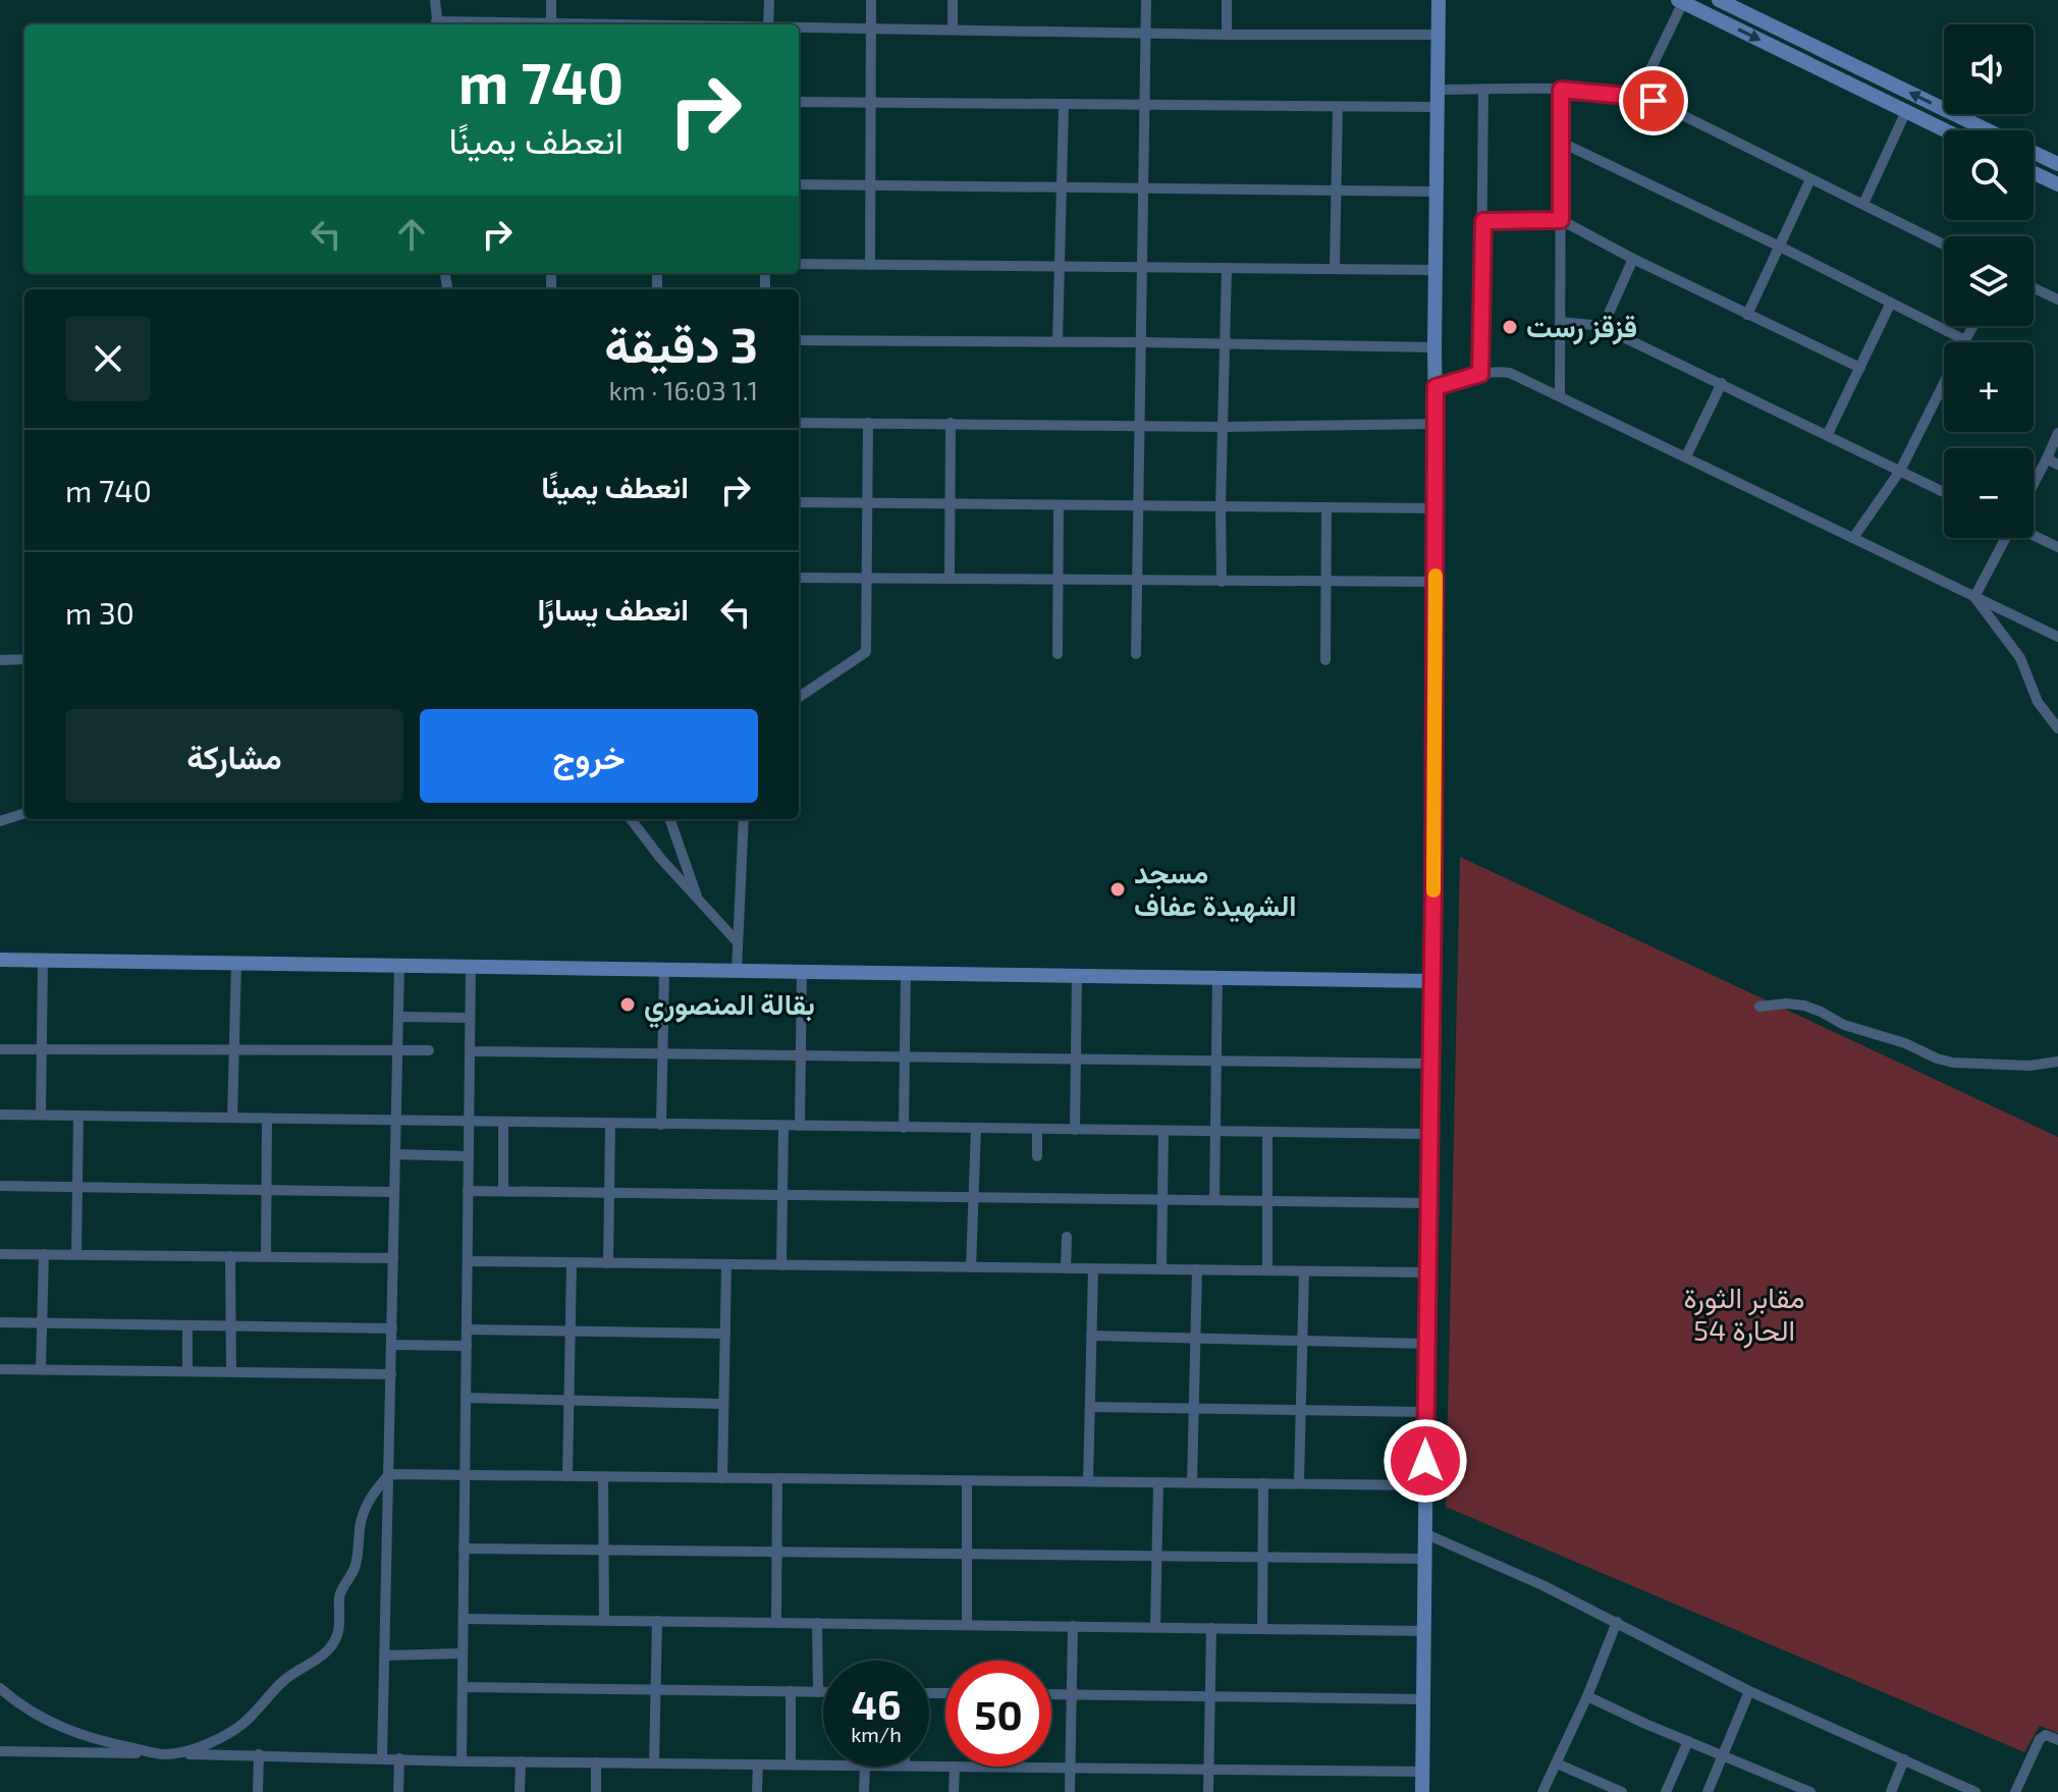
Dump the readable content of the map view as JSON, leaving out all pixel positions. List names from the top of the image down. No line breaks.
{"parks":["مقابر الثورة الحارة 54"],"places":["قزقز رست","مسجد الشهيدة عفاف","بقالة المنصوري"],"page":{"map_buttons":["+","−"],"turn":["740 m","انعطف يمينًا"],"heading":["3 دقيقة","1.1 km · 16:03"],"list":[{"name":"انعطف يمينًا","value":"740 m"},{"name":"انعطف يسارًا","value":"30 m"}],"buttons":["خروج","مشاركة"],"speed":"46 km/h","limit":"50"}}
